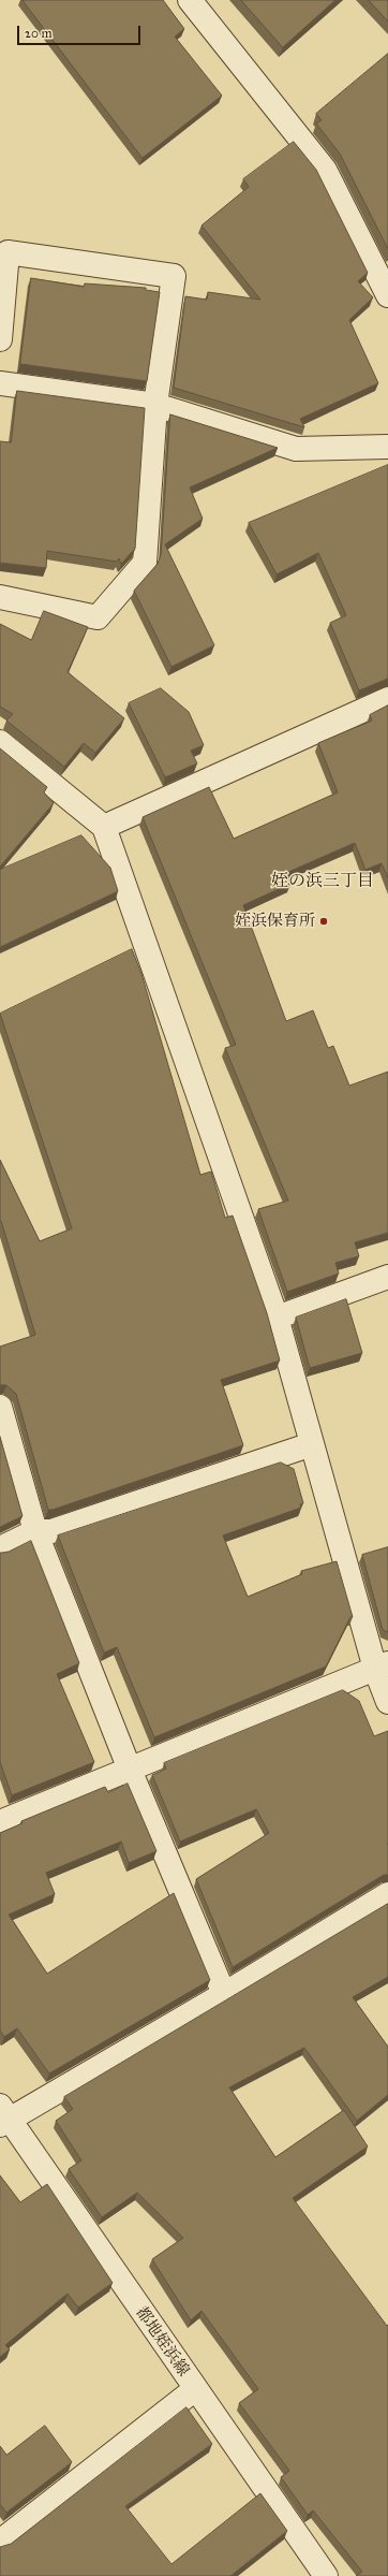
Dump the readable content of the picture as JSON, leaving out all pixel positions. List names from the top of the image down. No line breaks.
{"streets":{"street":["都地姪浜線"]},"districts":["姪の浜三丁目"],"places":["姪浜保育所"],"scale_bar":"20 m"}
